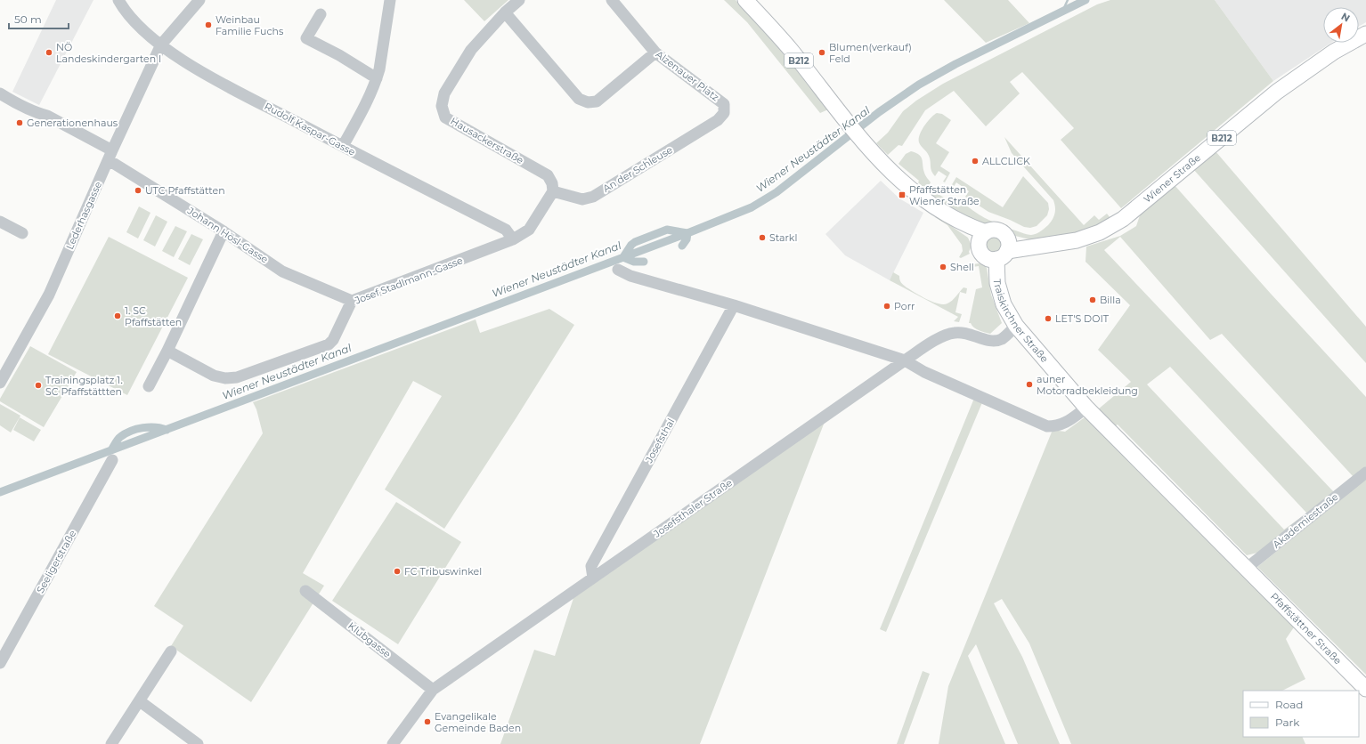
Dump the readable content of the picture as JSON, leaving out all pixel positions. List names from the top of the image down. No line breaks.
{"streets":{"main road":["B212","Wiener Straße","Traiskirchner Straße","Pfaffstättner Straße"],"street":["Alzenauer Platz","Rudolf Kaspar-Gasse","Hausackerstraße","An der Schleuse","Lederhasgasse","Johann Hösl-Gasse","Josef Stadlmann-Gasse","Josefsthal","Josefsthaler Straße","Akademiestraße","Seeligerstraße","Klubgasse"]},"crossings":[["Alzenauer Platz","An der Schleuse"],["Rudolf Kaspar-Gasse","Lederhasgasse"],["Rudolf Kaspar-Gasse","Josef Stadlmann-Gasse"],["Hausackerstraße","An der Schleuse"],["Wiener Straße","Traiskirchner Straße"],["Lederhasgasse","Johann Hösl-Gasse"],["Johann Hösl-Gasse","Josef Stadlmann-Gasse"],["Traiskirchner Straße","Josefsthaler Straße"],["Traiskirchner Straße","Akademiestraße"],["Traiskirchner Straße","Pfaffstättner Straße"],["Josefsthal","Josefsthaler Straße"],["Josefsthaler Straße","Klubgasse"],["Akademiestraße","Pfaffstättner Straße"]],"water":["Wiener Neustädter Kanal"],"places":{"other":["Weinbau Familie Fuchs","NÖ Landeskindergarten I","Blumen(verkauf) Feld","Generationenhaus","ALLCLICK","UTC Pfaffstätten","Starkl","Shell","Billa","Porr","1. SC Pfaffstätten","LET'S DOIT","auner Motorradbekleidung","Trainingsplatz 1. SC Pfaffstättten","FC Tribuswinkel","Evangelikale Gemeinde Baden"],"transit":["Pfaffstätten Wiener Straße"]},"legend":["Road","Park"],"scale_bar":"50 m","north":"top right"}
